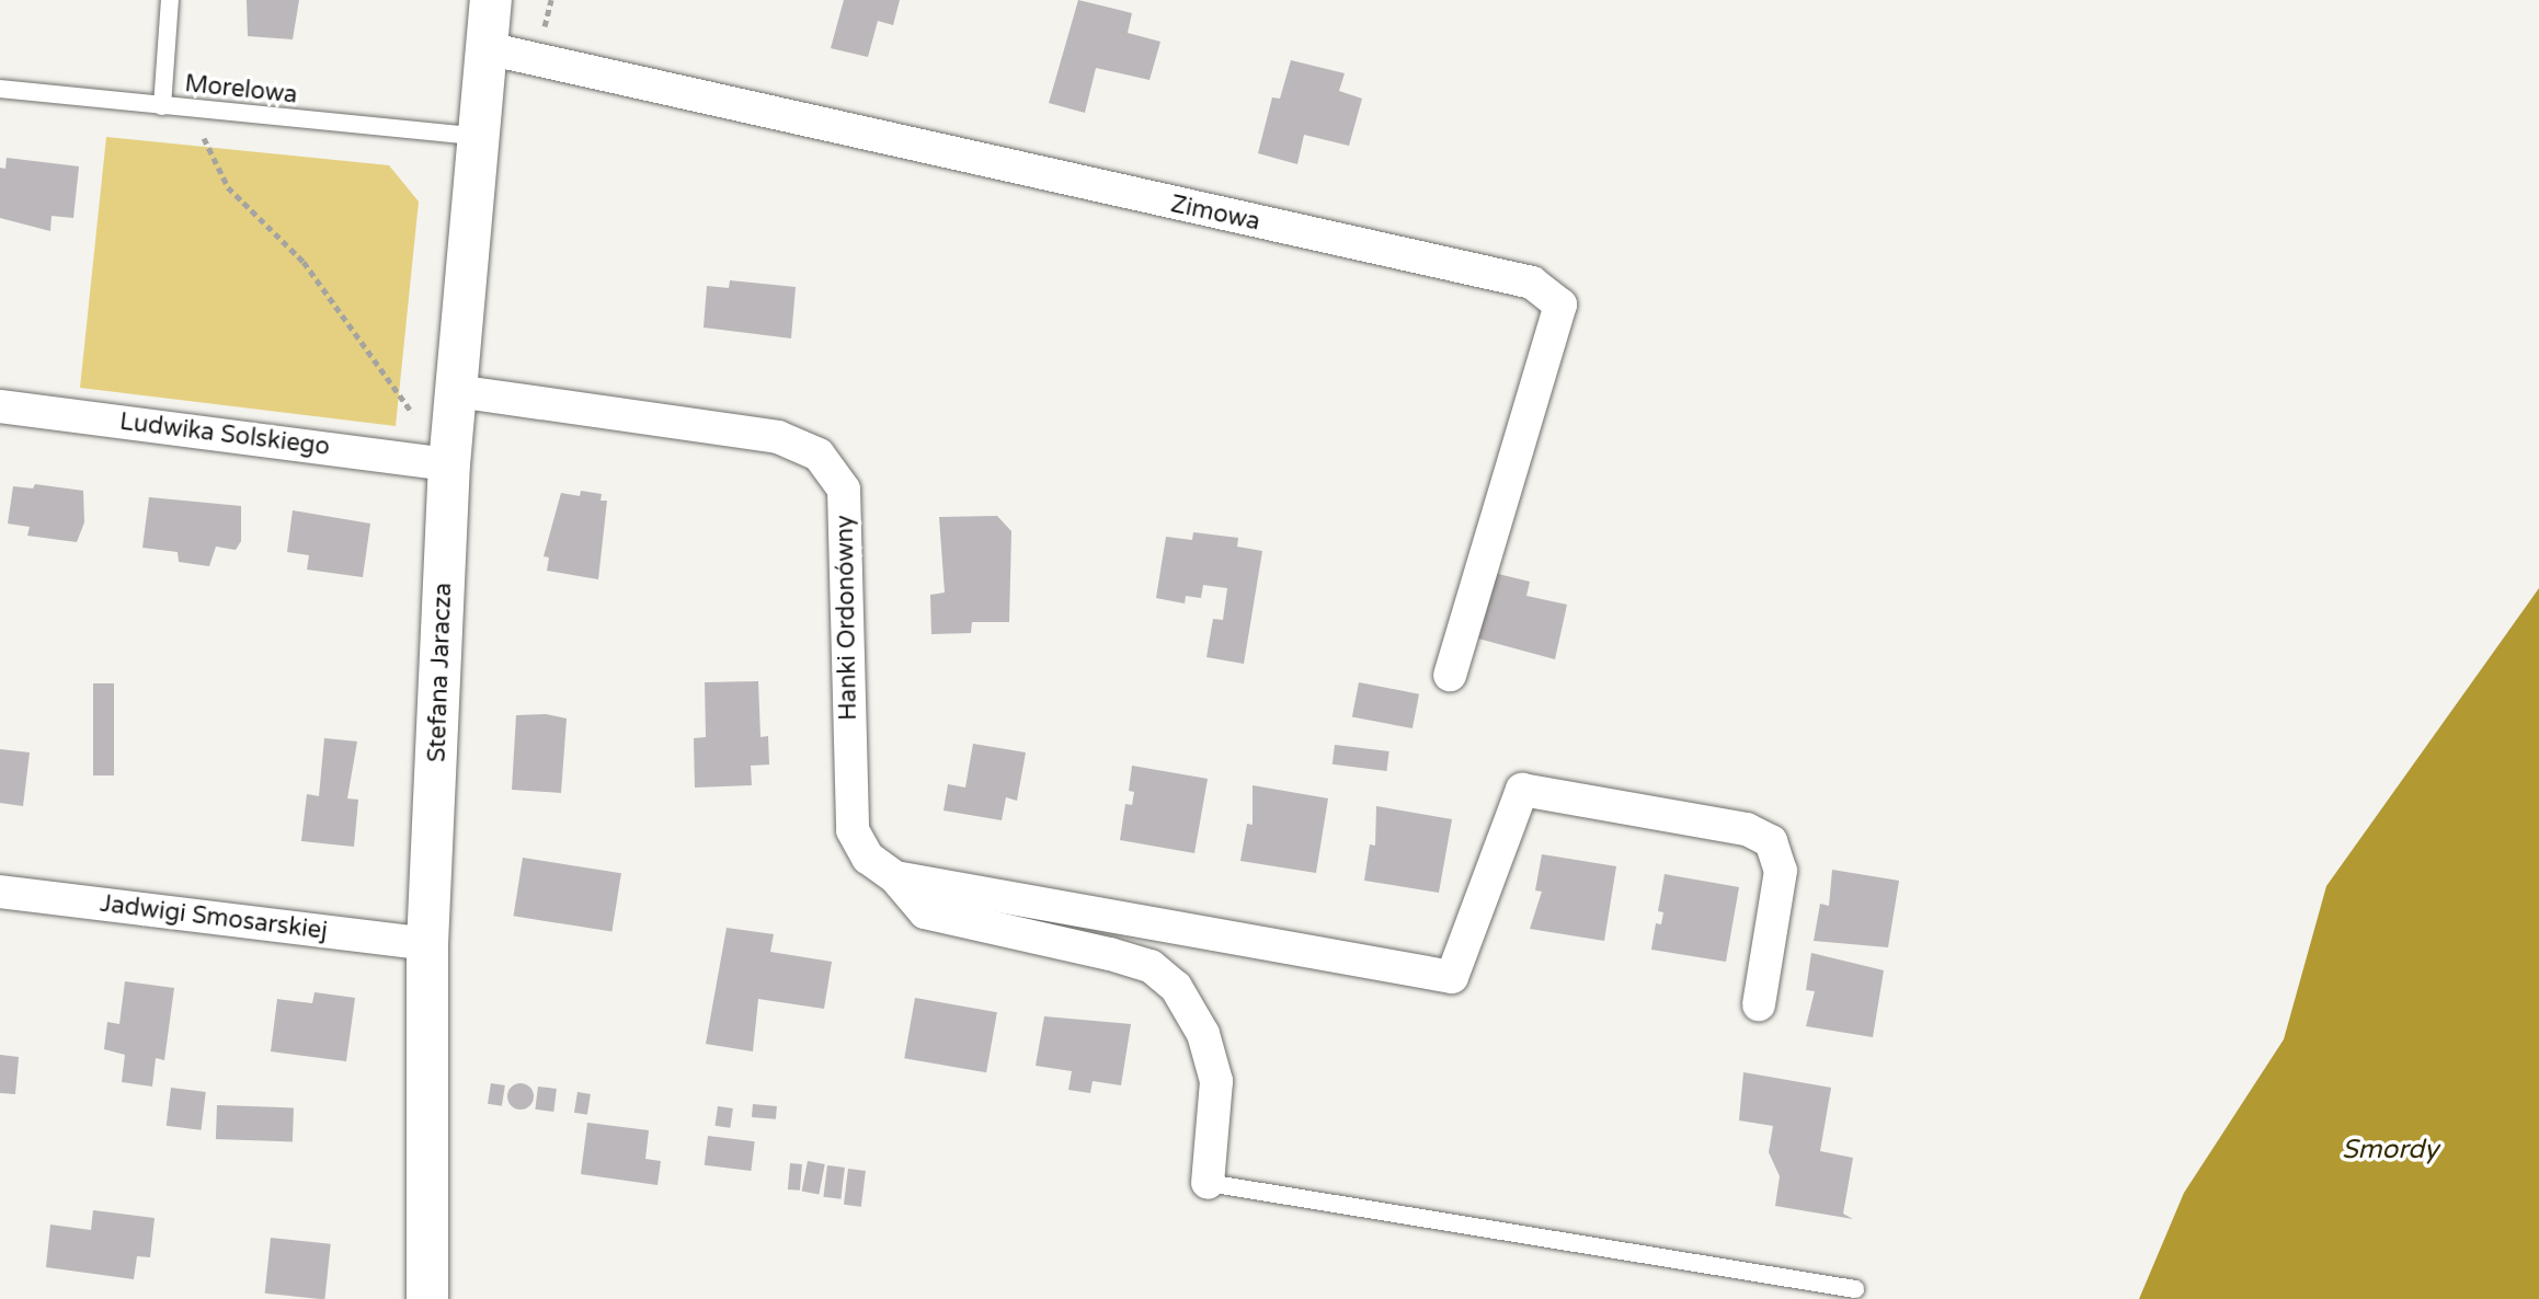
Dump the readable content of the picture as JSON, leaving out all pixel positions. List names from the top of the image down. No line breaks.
{"streets":{"street":["Zimowa","Ludwika Solskiego","Hanki Ordonówny","Stefana Jaracza","Jadwigi Smosarskiej"],"lane":["Morelowa"]},"crossings":[["Morelowa","Stefana Jaracza"],["Zimowa","Stefana Jaracza"],["Ludwika Solskiego","Stefana Jaracza"],["Hanki Ordonówny","Stefana Jaracza"],["Stefana Jaracza","Jadwigi Smosarskiej"]],"water":["Smordy"]}
